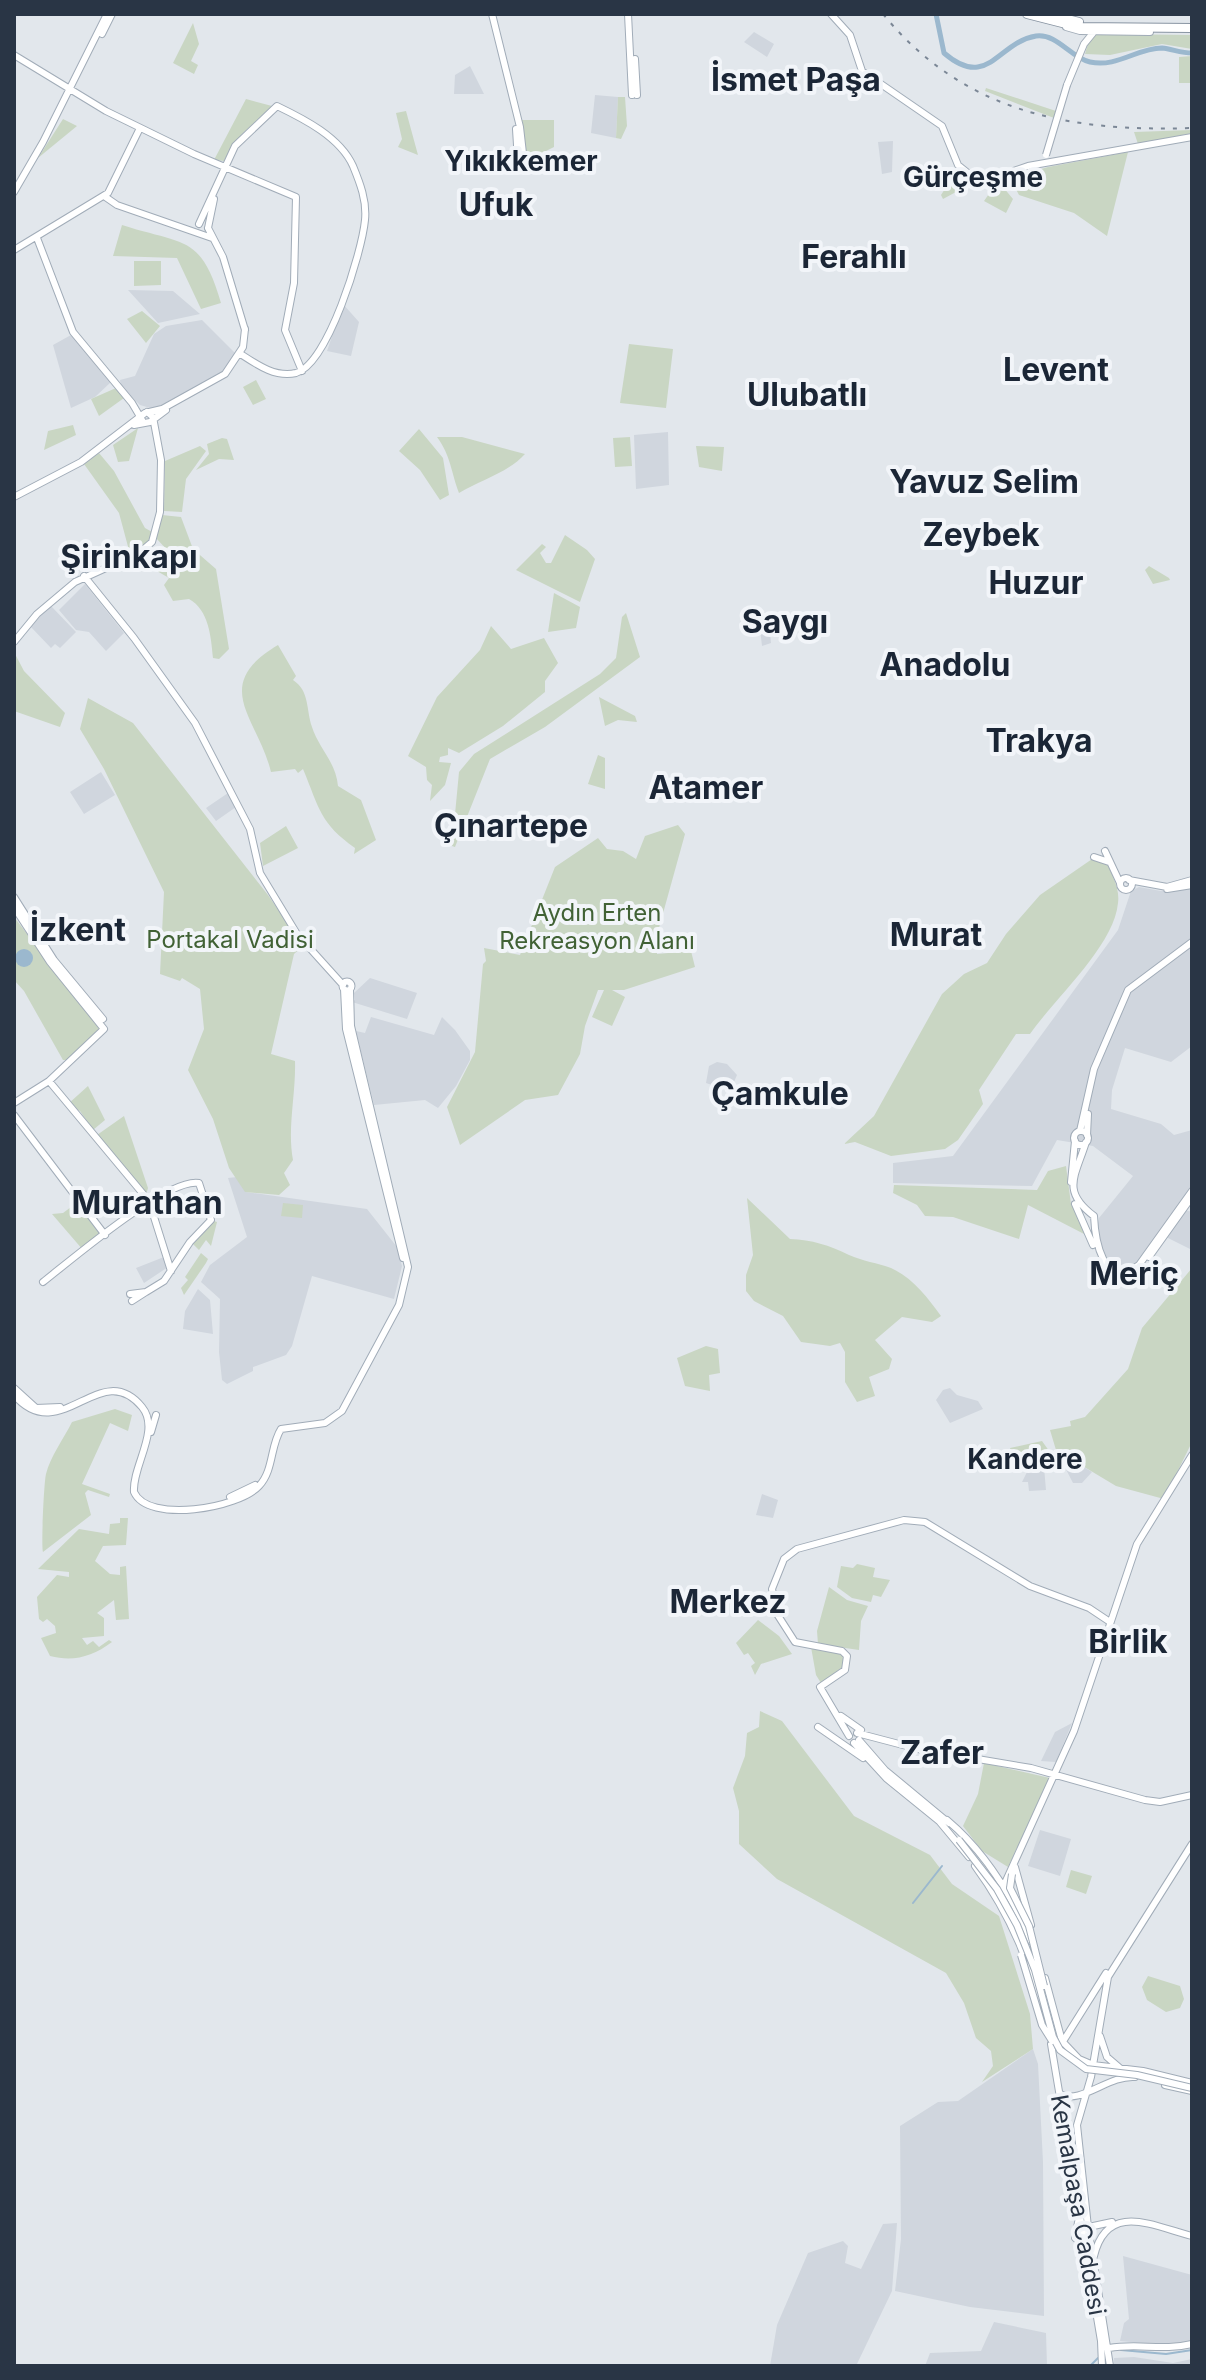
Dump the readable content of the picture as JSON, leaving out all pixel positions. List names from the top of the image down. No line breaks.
{"streets":{"main road":["Kemalpaşa Caddesi"]},"districts":["İsmet Paşa","Yıkıkkemer","Gürçeşme","Ufuk","Ferahlı","Levent","Ulubatlı","Yavuz Selim","Zeybek","Şirinkapı","Huzur","Saygı","Anadolu","Trakya","Atamer","Çınartepe","İzkent","Murat","Çamkule","Murathan","Meriç","Kandere","Merkez","Birlik","Zafer"],"parks":["Aydın Erten Rekreasyon Alanı","Portakal Vadisi"]}
